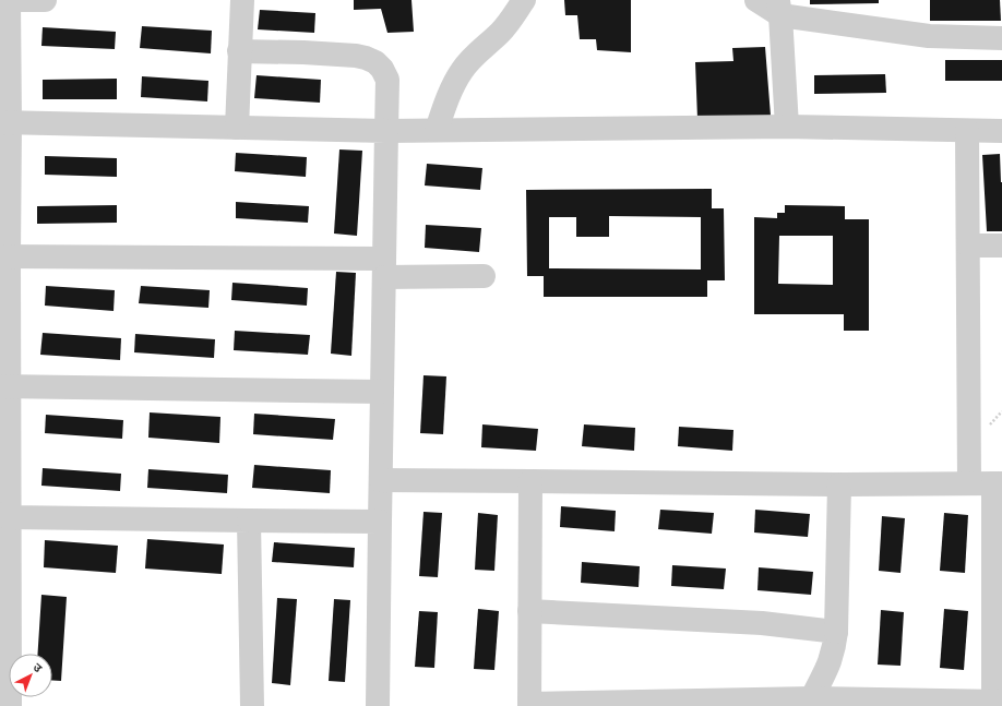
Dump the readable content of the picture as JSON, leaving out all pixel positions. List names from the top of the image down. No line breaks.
{"north":"top right"}
